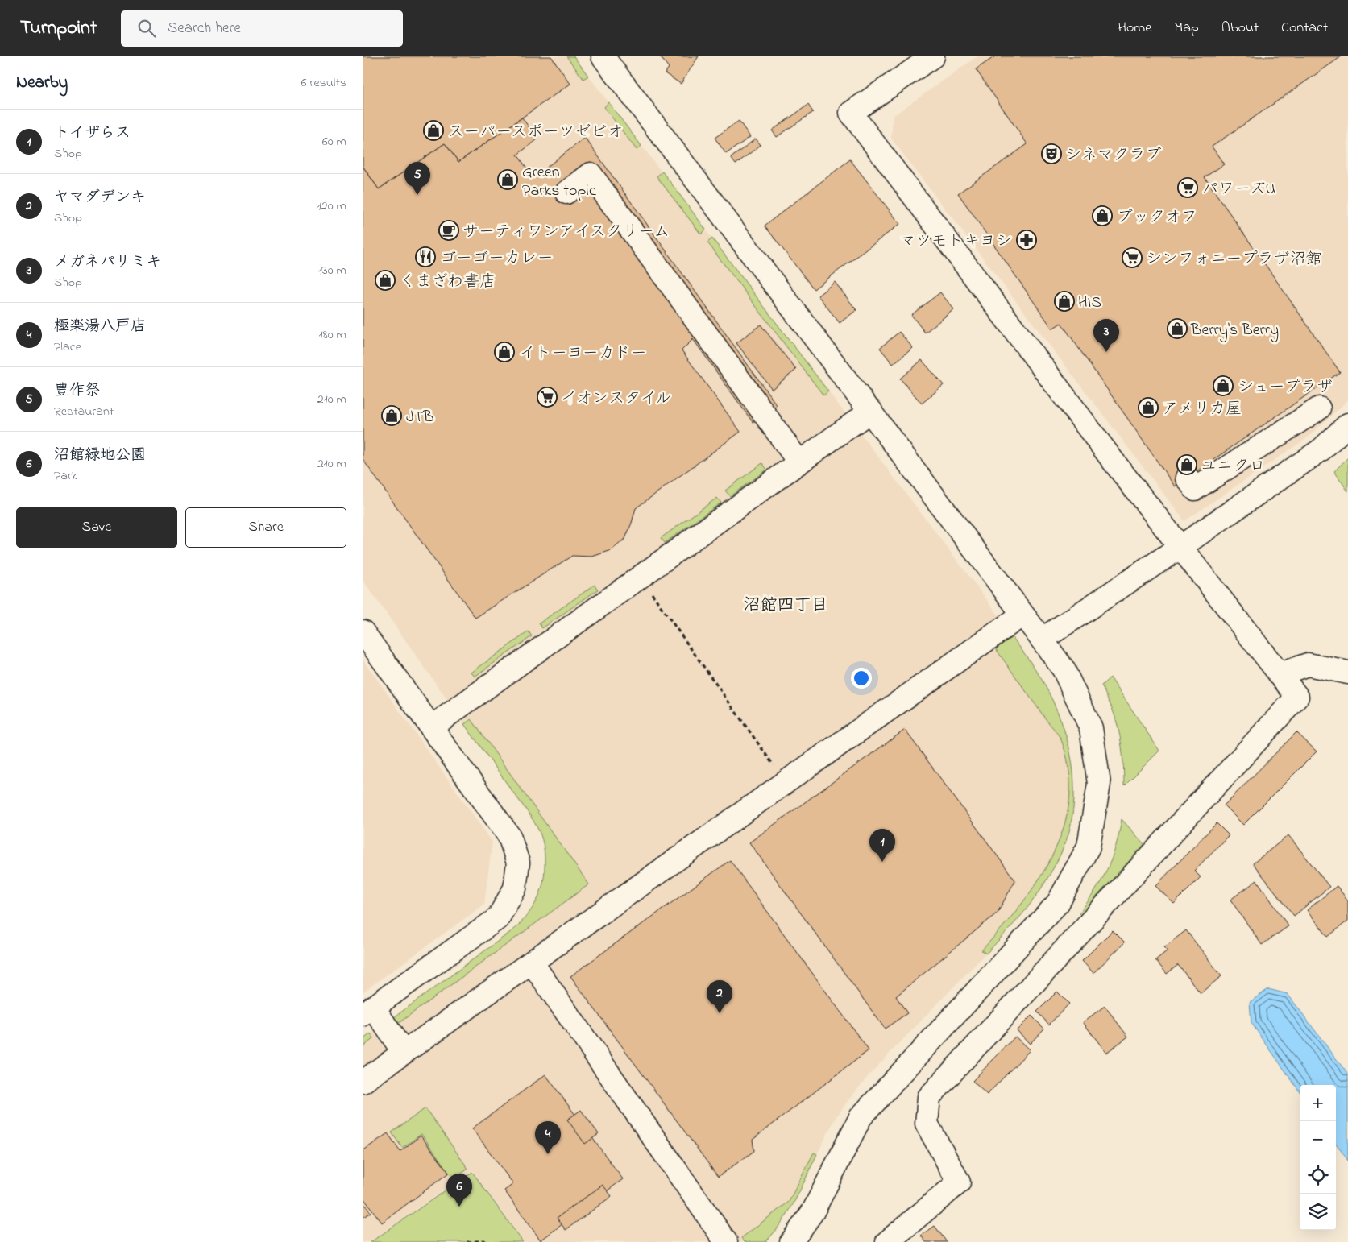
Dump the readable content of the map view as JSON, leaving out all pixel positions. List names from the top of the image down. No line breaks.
{"districts":["沼館四丁目"],"places":{"shop":["スーパースポーツゼビオ","Green Parks topic","ブックオフ","くまざわ書店","HIS","Berry's Berry","イトーヨーカドー","シュープラザ","アメリカ屋","JTB","ユニクロ"],"theatre":["シネマクラブ"],"supermarket":["パワーズU","シンフォニープラザ沼館","イオンスタイル"],"cafe":["サーティワンアイスクリーム"],"pharmacy":["マツモトキヨシ"],"restaurant":["ゴーゴーカレー"]},"page":{"header":"Turnpoint","search":"Search here","nav":["Home","Map","About","Contact"],"heading":["Nearby","6 results"],"list":[{"mark":"1","name":"トイザらス","note":"Shop","value":"60 m"},{"mark":"2","name":"ヤマダデンキ","note":"Shop","value":"120 m"},{"mark":"3","name":"メガネパリミキ","note":"Shop","value":"130 m"},{"mark":"4","name":"極楽湯八戸店","note":"Place","value":"180 m"},{"mark":"5","name":"豊作祭","note":"Restaurant","value":"210 m"},{"mark":"6","name":"沼館緑地公園","note":"Park","value":"210 m"}],"pins":["5","3","1","2","4","6"],"buttons":["Save","Share"],"map_buttons":["+","−"]}}
